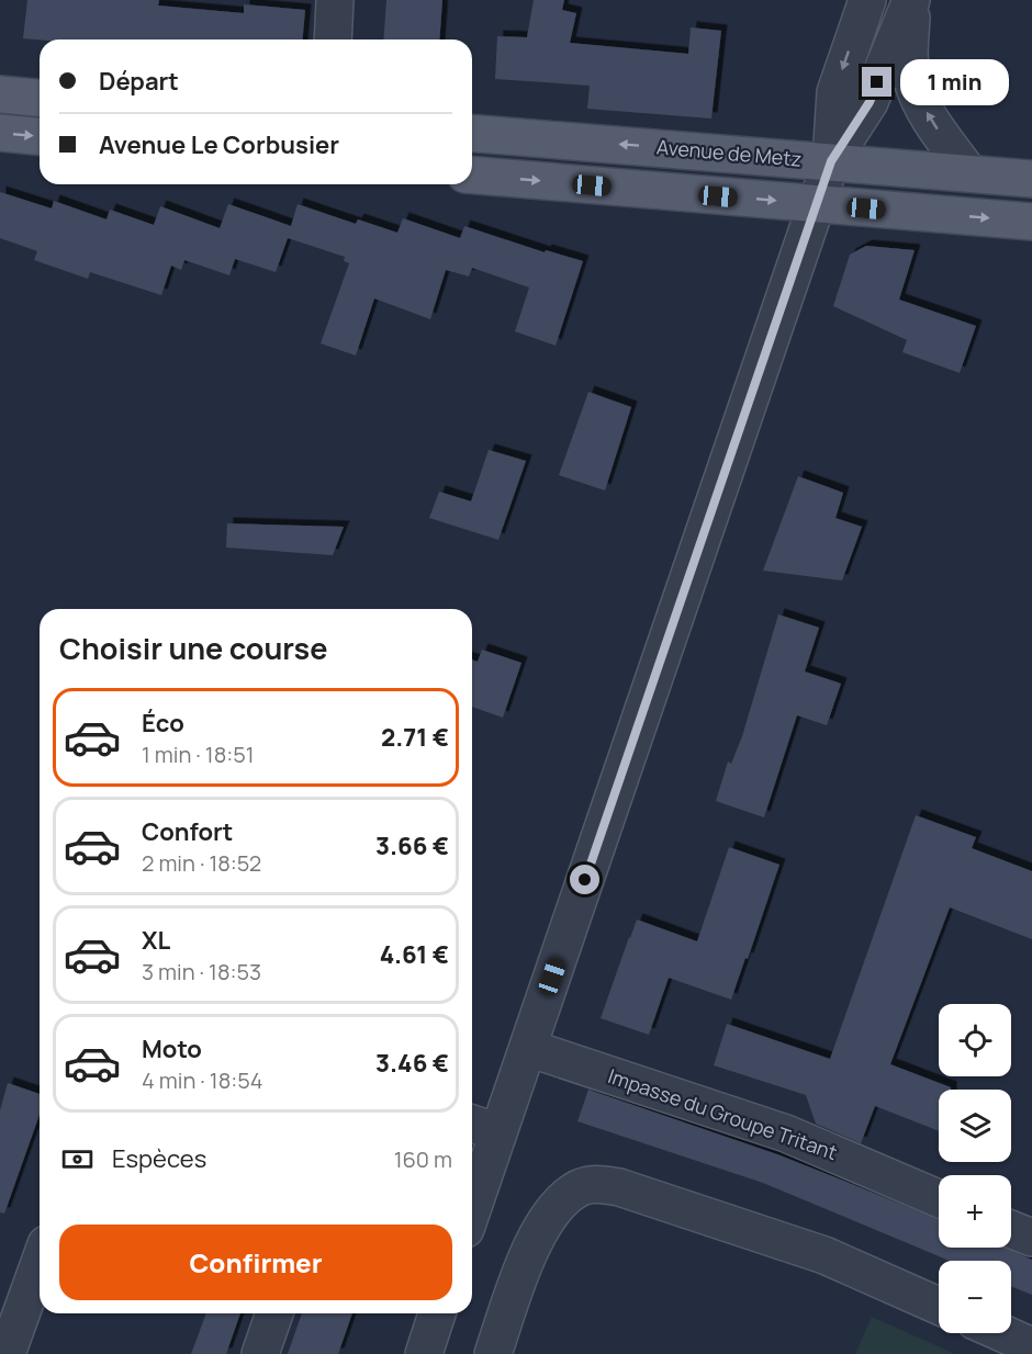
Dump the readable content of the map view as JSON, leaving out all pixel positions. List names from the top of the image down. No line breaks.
{"streets":{"main road":["Avenue de Metz"],"street":["Impasse du Groupe Tritant"]},"page":{"banner":["Départ","Avenue Le Corbusier"],"bubble":"1 min","heading":"Choisir une course","list":[{"name":"Éco","note":"1 min · 18:51","value":"2.71 €"},{"name":"Confort","note":"2 min · 18:52","value":"3.66 €"},{"name":"XL","note":"3 min · 18:53","value":"4.61 €"},{"name":"Moto","note":"4 min · 18:54","value":"3.46 €"}],"map_buttons":["+","−"],"pay":["Espèces","160 m"],"buttons":"Confirmer"}}
